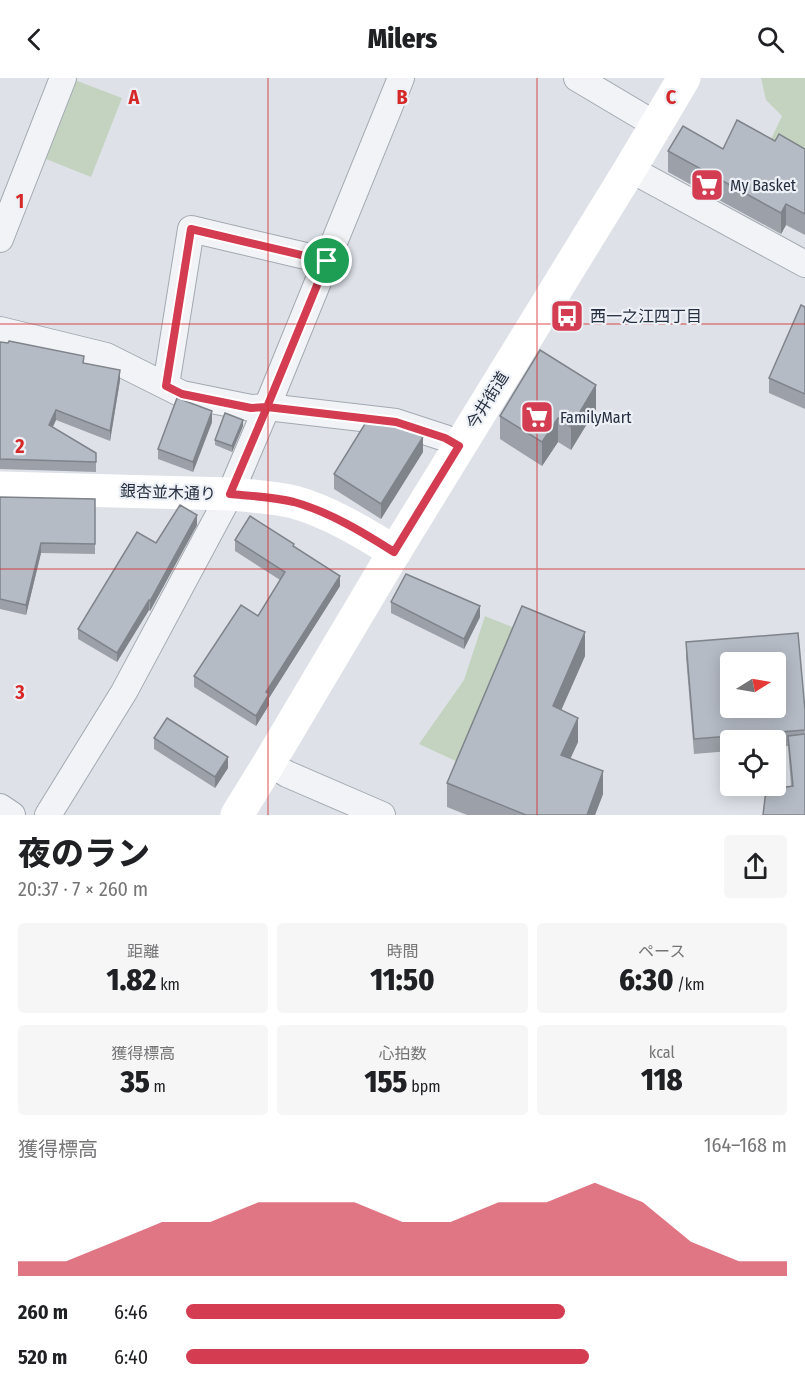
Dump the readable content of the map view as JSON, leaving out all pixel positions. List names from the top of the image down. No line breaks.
{"streets":{"street":["今井街道","銀杏並木通り"]},"crossings":[["今井街道","銀杏並木通り"]],"places":{"supermarket":["My Basket","FamilyMart"],"bus stop":["西一之江四丁目"]},"north":"right","page":{"header":"Milers","heading":["夜のラン","20:37 · 7 × 260 m"],"stats":[["距離","1.82 km"],["時間","11:50"],["ペース","6:30 /km"],["獲得標高","35 m"],["心拍数","155 bpm"],["kcal","118"]],"chart":["獲得標高","164–168 m"],"list":[{"name":"260 m","note":"6:46"},{"name":"520 m","note":"6:40"}]},"grid":{"columns":["A","B","C"],"rows":["1","2","3"]}}
